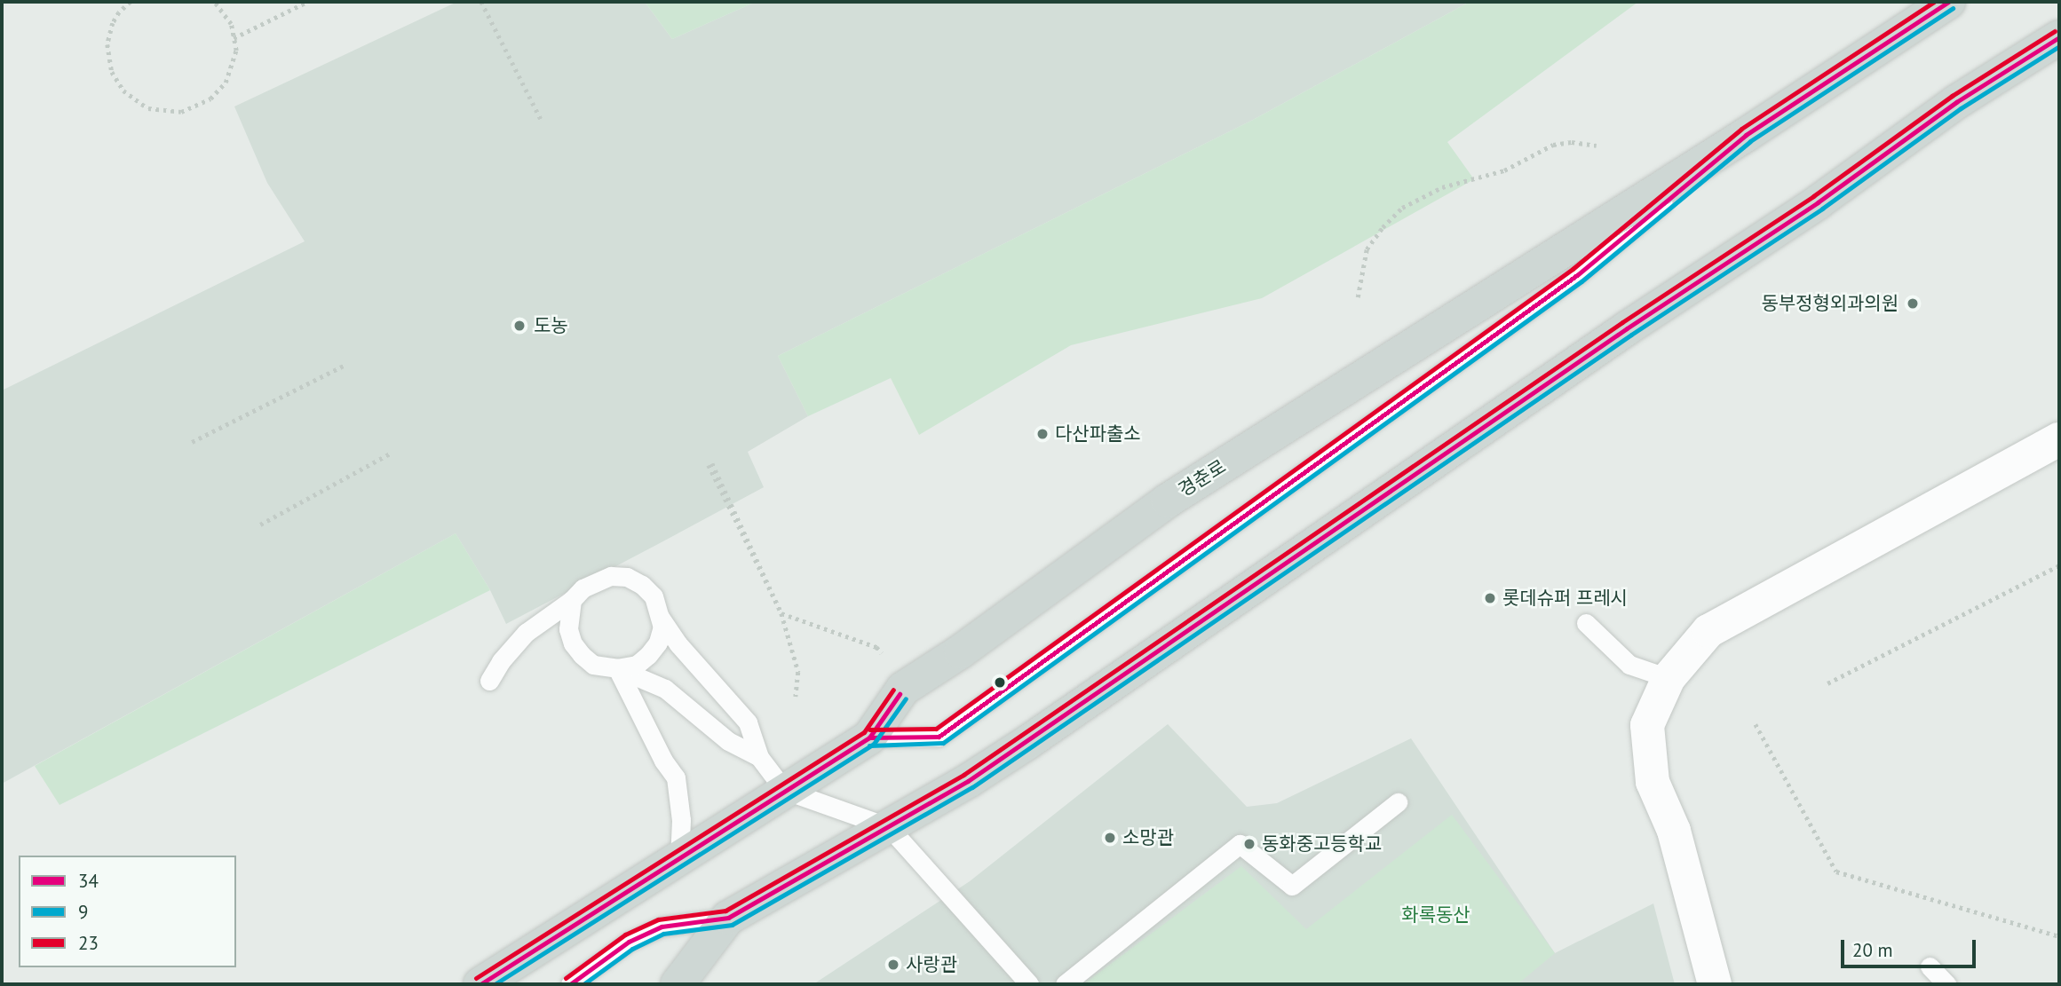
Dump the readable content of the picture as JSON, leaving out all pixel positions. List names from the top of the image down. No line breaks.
{"streets":{"main road":["경춘로"]},"parks":["화록동산"],"places":["동부정형외과의원","도농","다산파출소","롯데슈퍼 프레시","소망관","동화중고등학교","사랑관"],"lines":["transit line 34","transit line 23","transit line 9"],"legend":["34","9","23"],"scale_bar":"20 m"}
